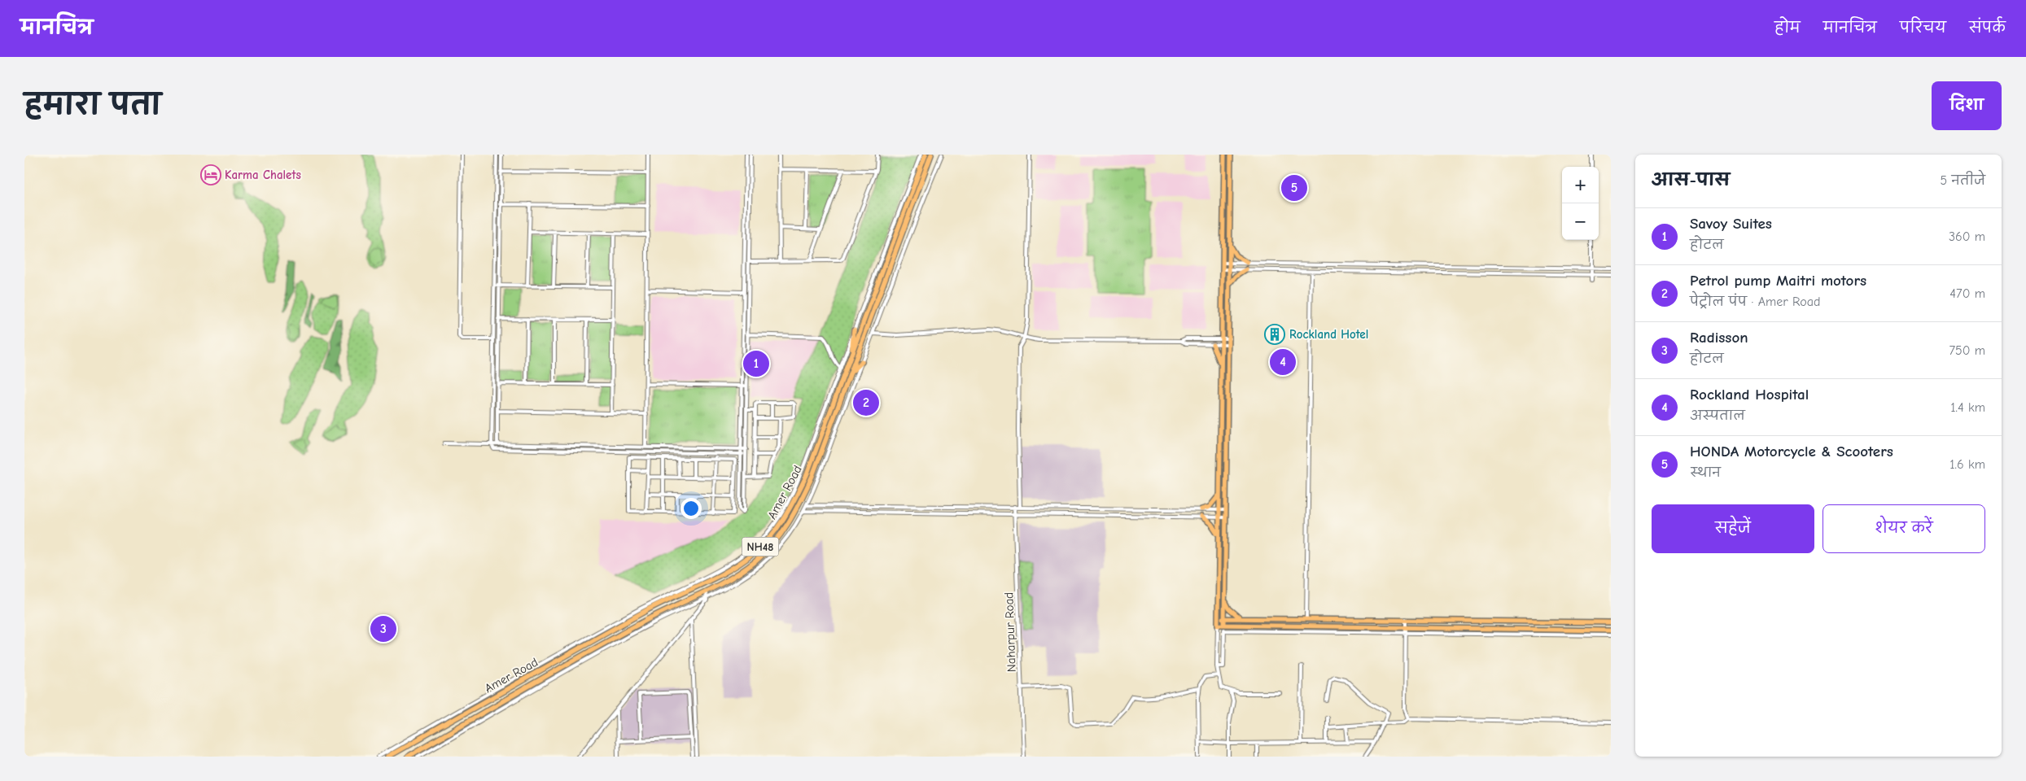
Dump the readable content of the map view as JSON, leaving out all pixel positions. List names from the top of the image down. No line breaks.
{"streets":{"highway":["Amer Road","NH48"],"street":["Naharpur Road"]},"places":{"hotel":["Karma Chalets"],"building":["Rockland Hotel"]},"page":{"header":"मानचित्र","nav":["होम","मानचित्र","परिचय","संपर्क"],"title":"हमारा पता","buttons":["दिशा",["सहेजें","शेयर करें"]],"heading":["आस-पास","5 नतीजे"],"map_buttons":["+","−"],"pins":["5","4","1","2","3"],"list":[{"mark":"1","name":"Savoy Suites","note":"होटल","value":"360 m"},{"mark":"2","name":"Petrol pump Maitri motors","note":"पेट्रोल पंप · Amer Road","value":"470 m"},{"mark":"3","name":"Radisson","note":"होटल","value":"750 m"},{"mark":"4","name":"Rockland Hospital","note":"अस्पताल","value":"1.4 km"},{"mark":"5","name":"HONDA Motorcycle & Scooters","note":"स्थान","value":"1.6 km"}]}}
